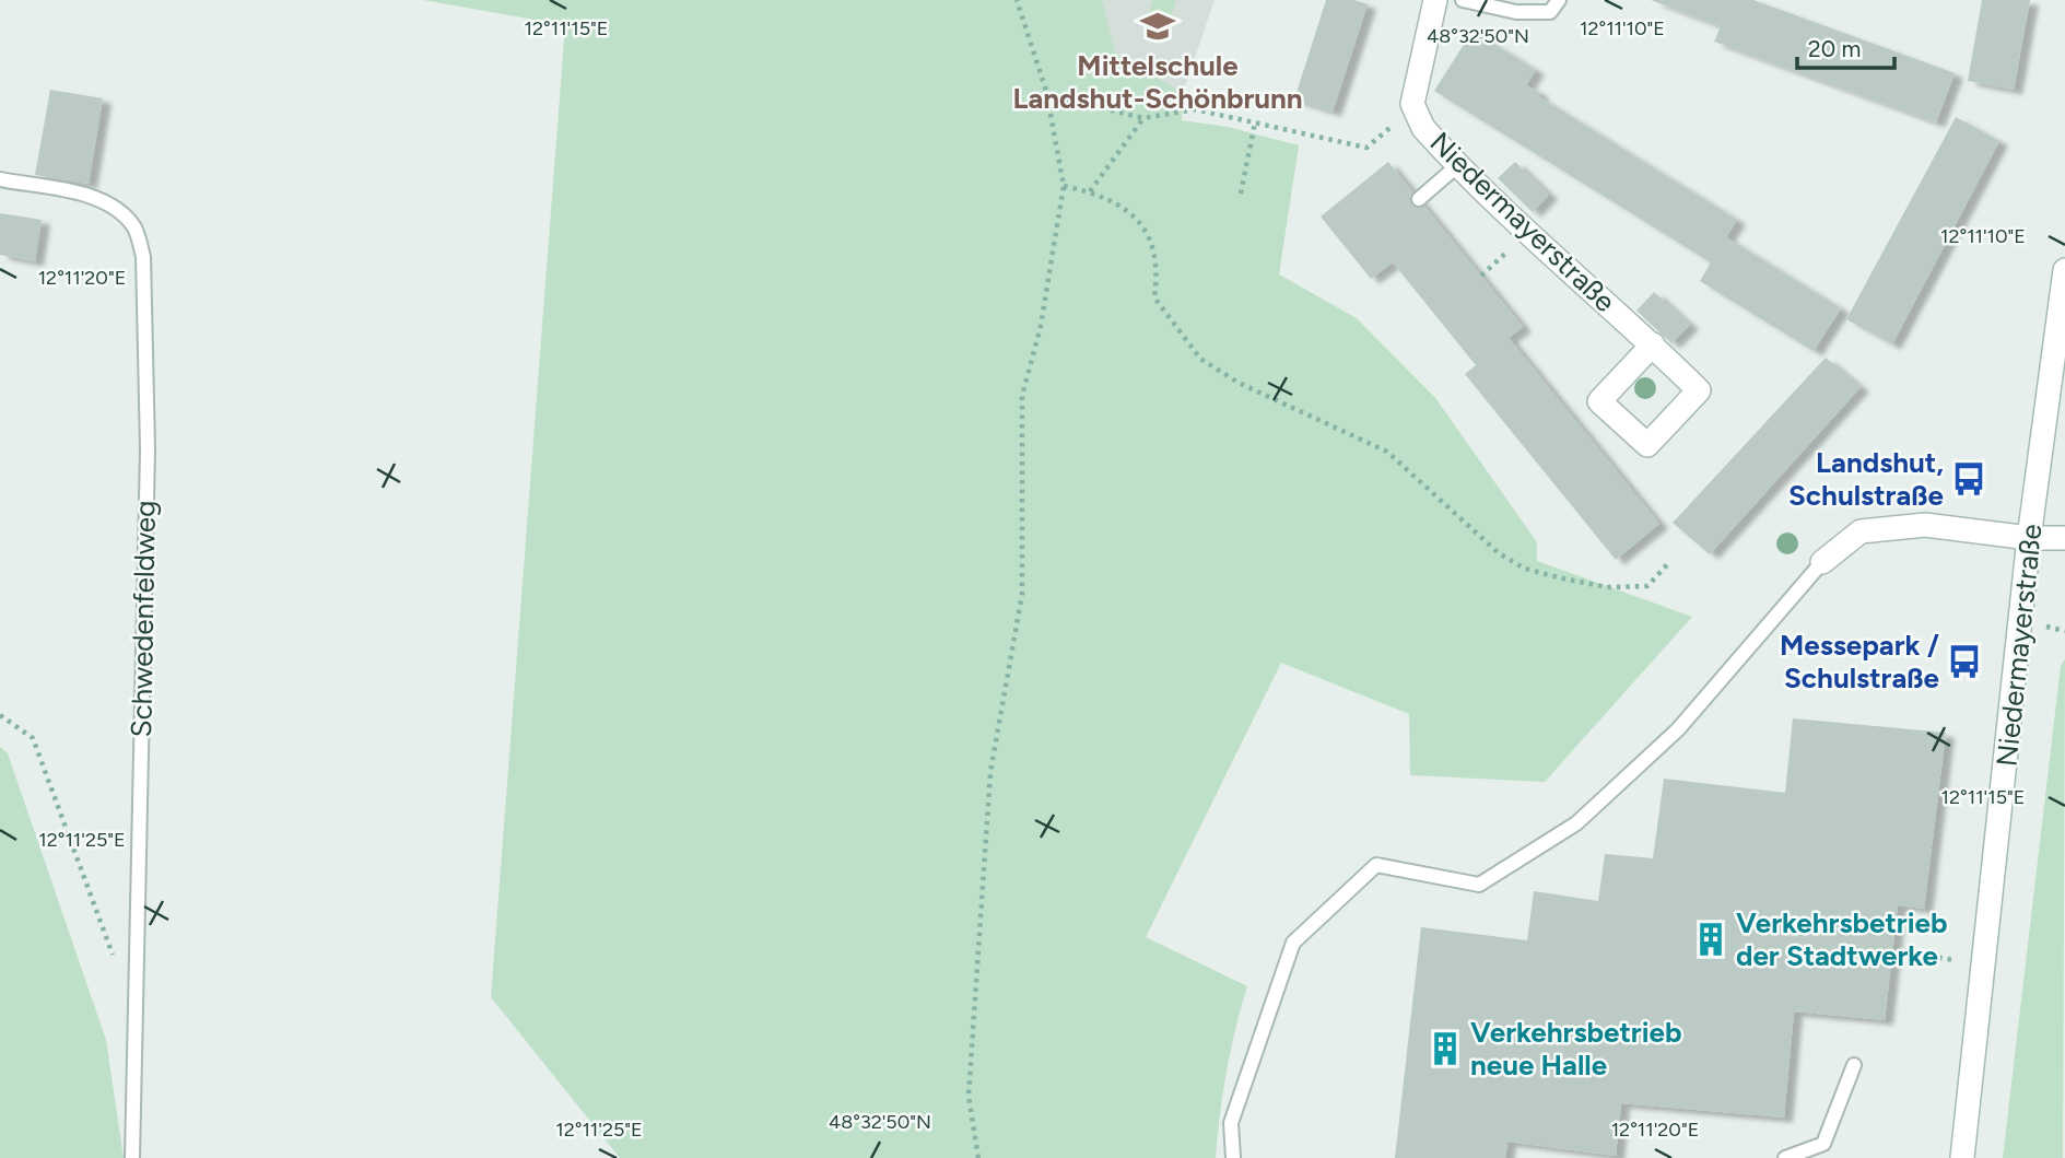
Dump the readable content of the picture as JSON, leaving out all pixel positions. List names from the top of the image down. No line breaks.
{"streets":{"main road":["Niedermayerstraße"],"lane":["Schwedenfeldweg"]},"places":{"school or university":["Mittelschule Landshut-Schönbrunn"],"bus stop":["Landshut, Schulstraße","Messepark / Schulstraße"],"building":["Verkehrsbetrieb der Stadtwerke","Verkehrsbetrieb neue Halle"]},"scale_bar":"20 m","coordinates":["12°11'15\"E","12°11'10\"E","48°32'50\"N","12°11'20\"E","12°11'25\"E"]}
